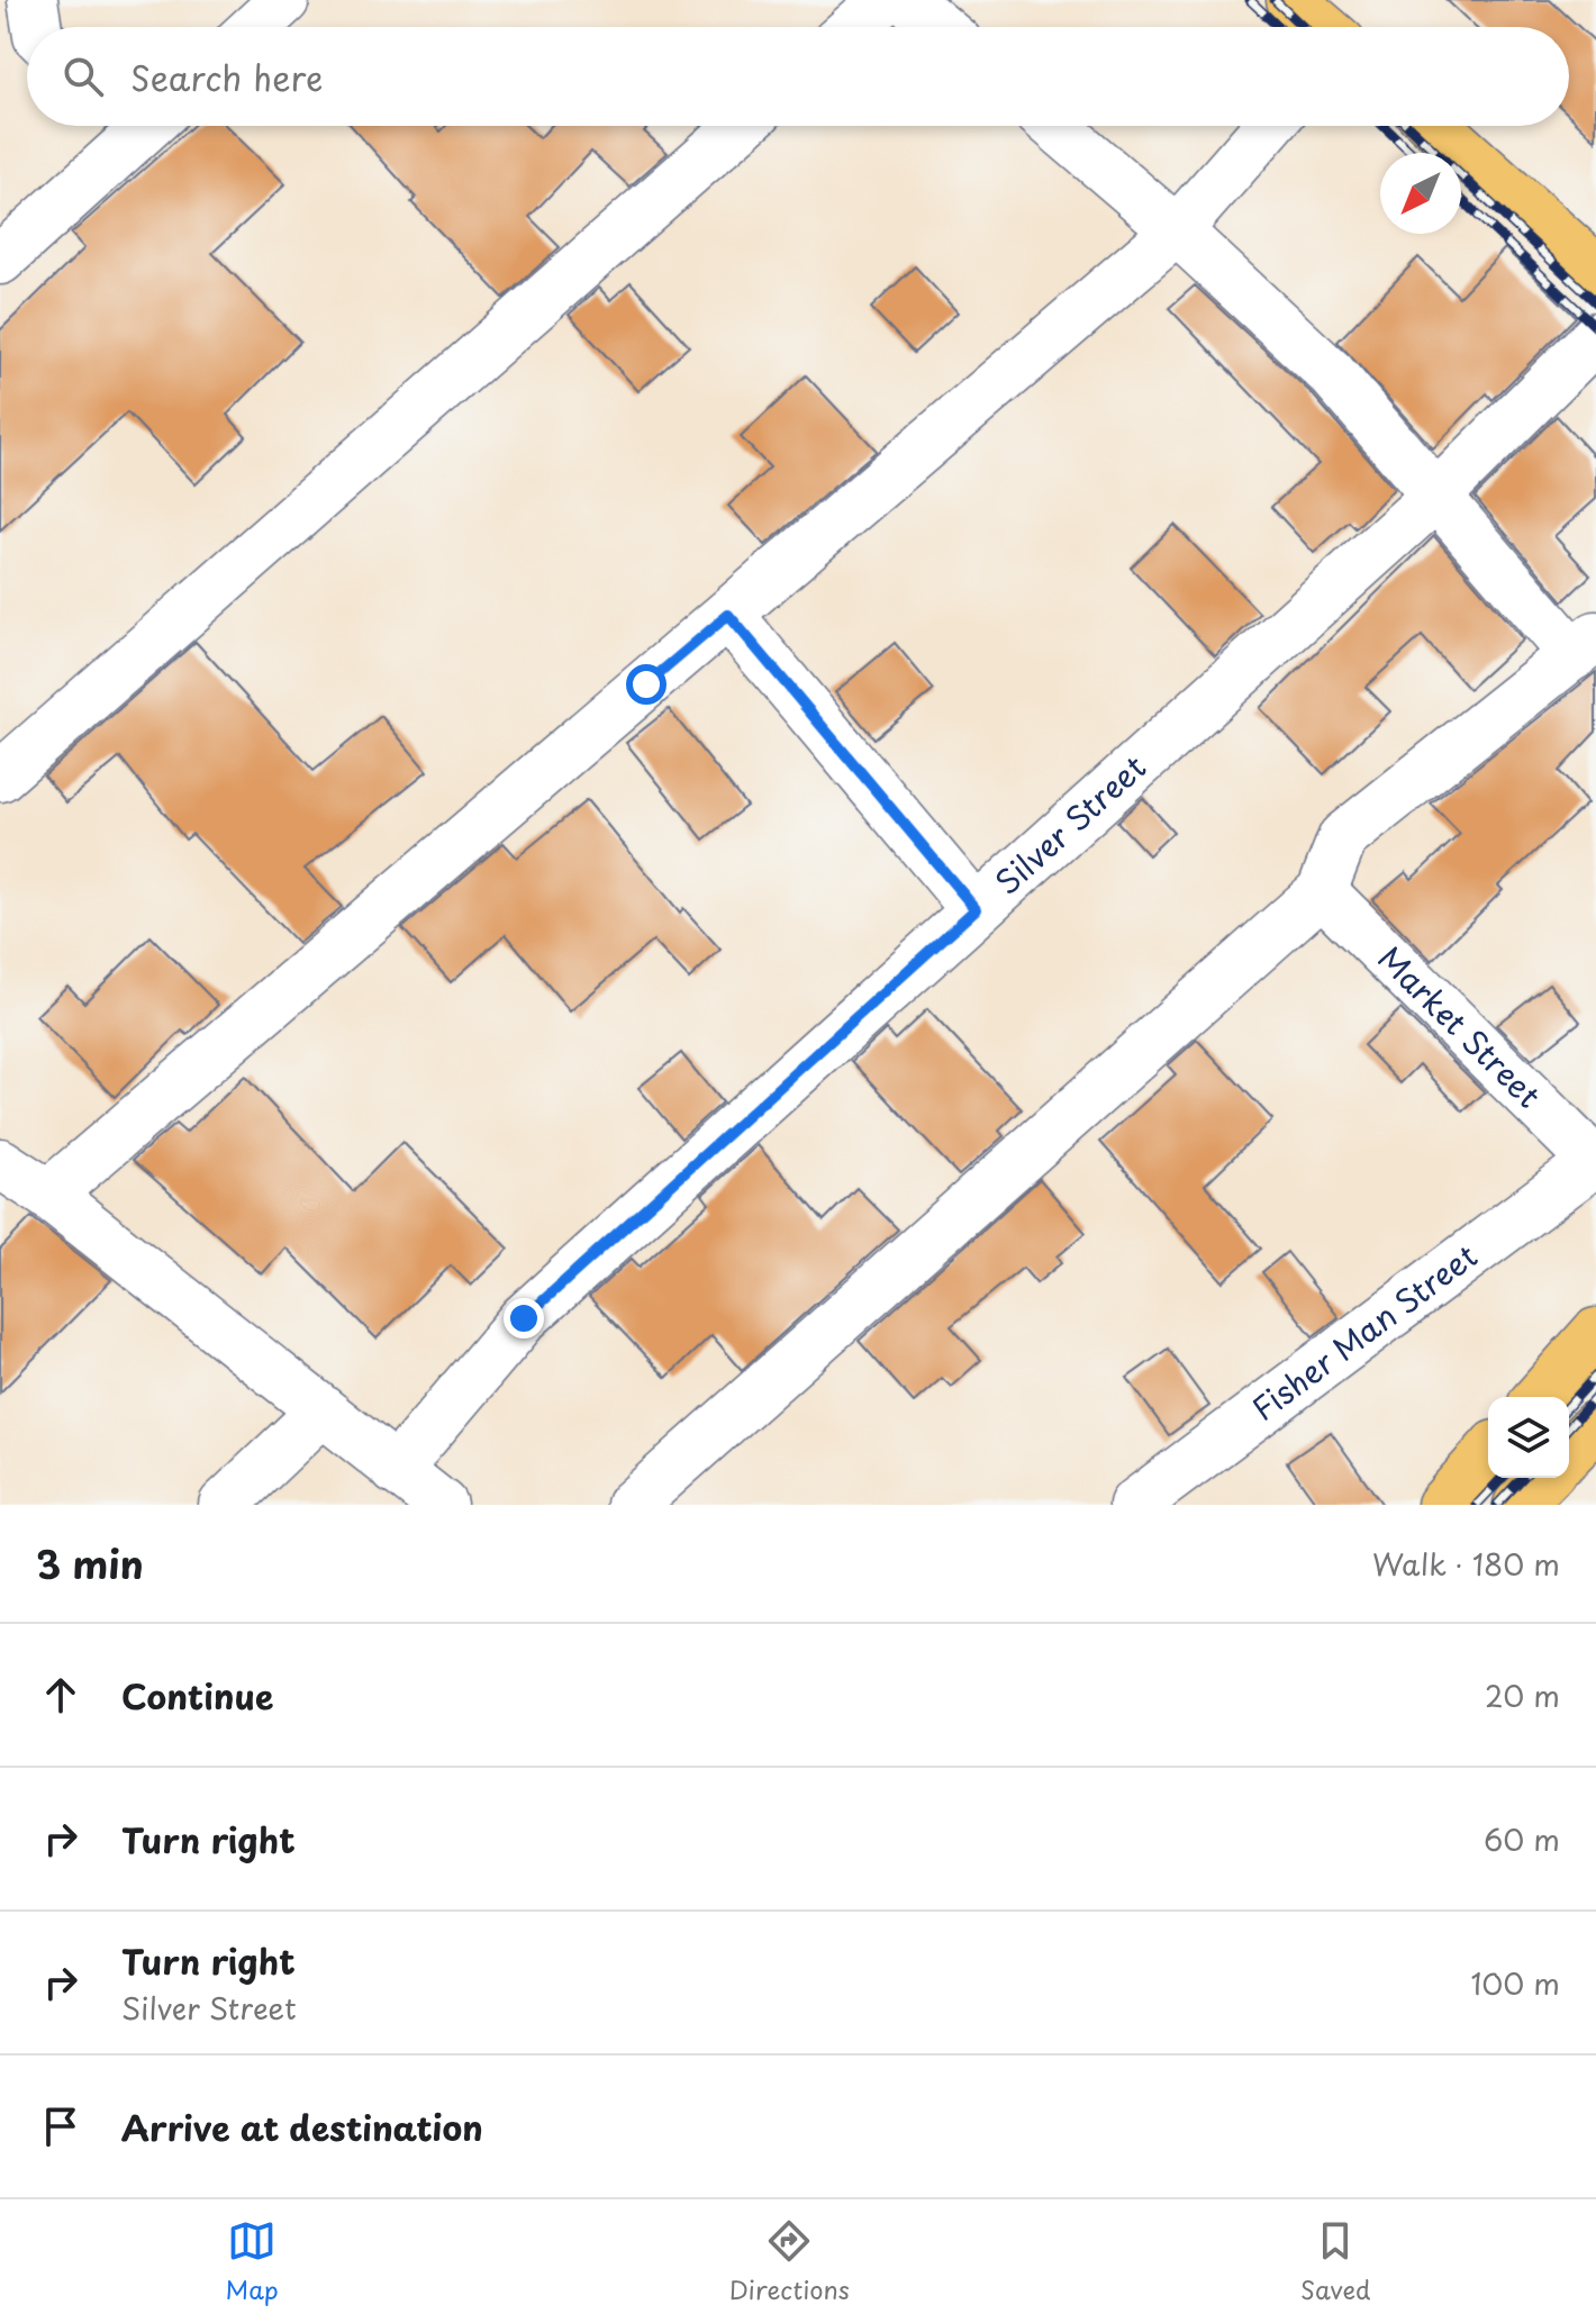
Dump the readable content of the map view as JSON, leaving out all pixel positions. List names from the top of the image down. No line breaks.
{"streets":{"street":["Silver Street","Market Street","Fisher Man Street"]},"crossings":[["Market Street","Fisher Man Street"]],"north":"bottom left","page":{"search":"Search here","heading":["3 min","Walk · 180 m"],"list":[["Continue","20 m"],["Turn right","60 m"],["Turn right","Silver Street","100 m"],"Arrive at destination"],"nav":["Map","Directions","Saved"]}}
